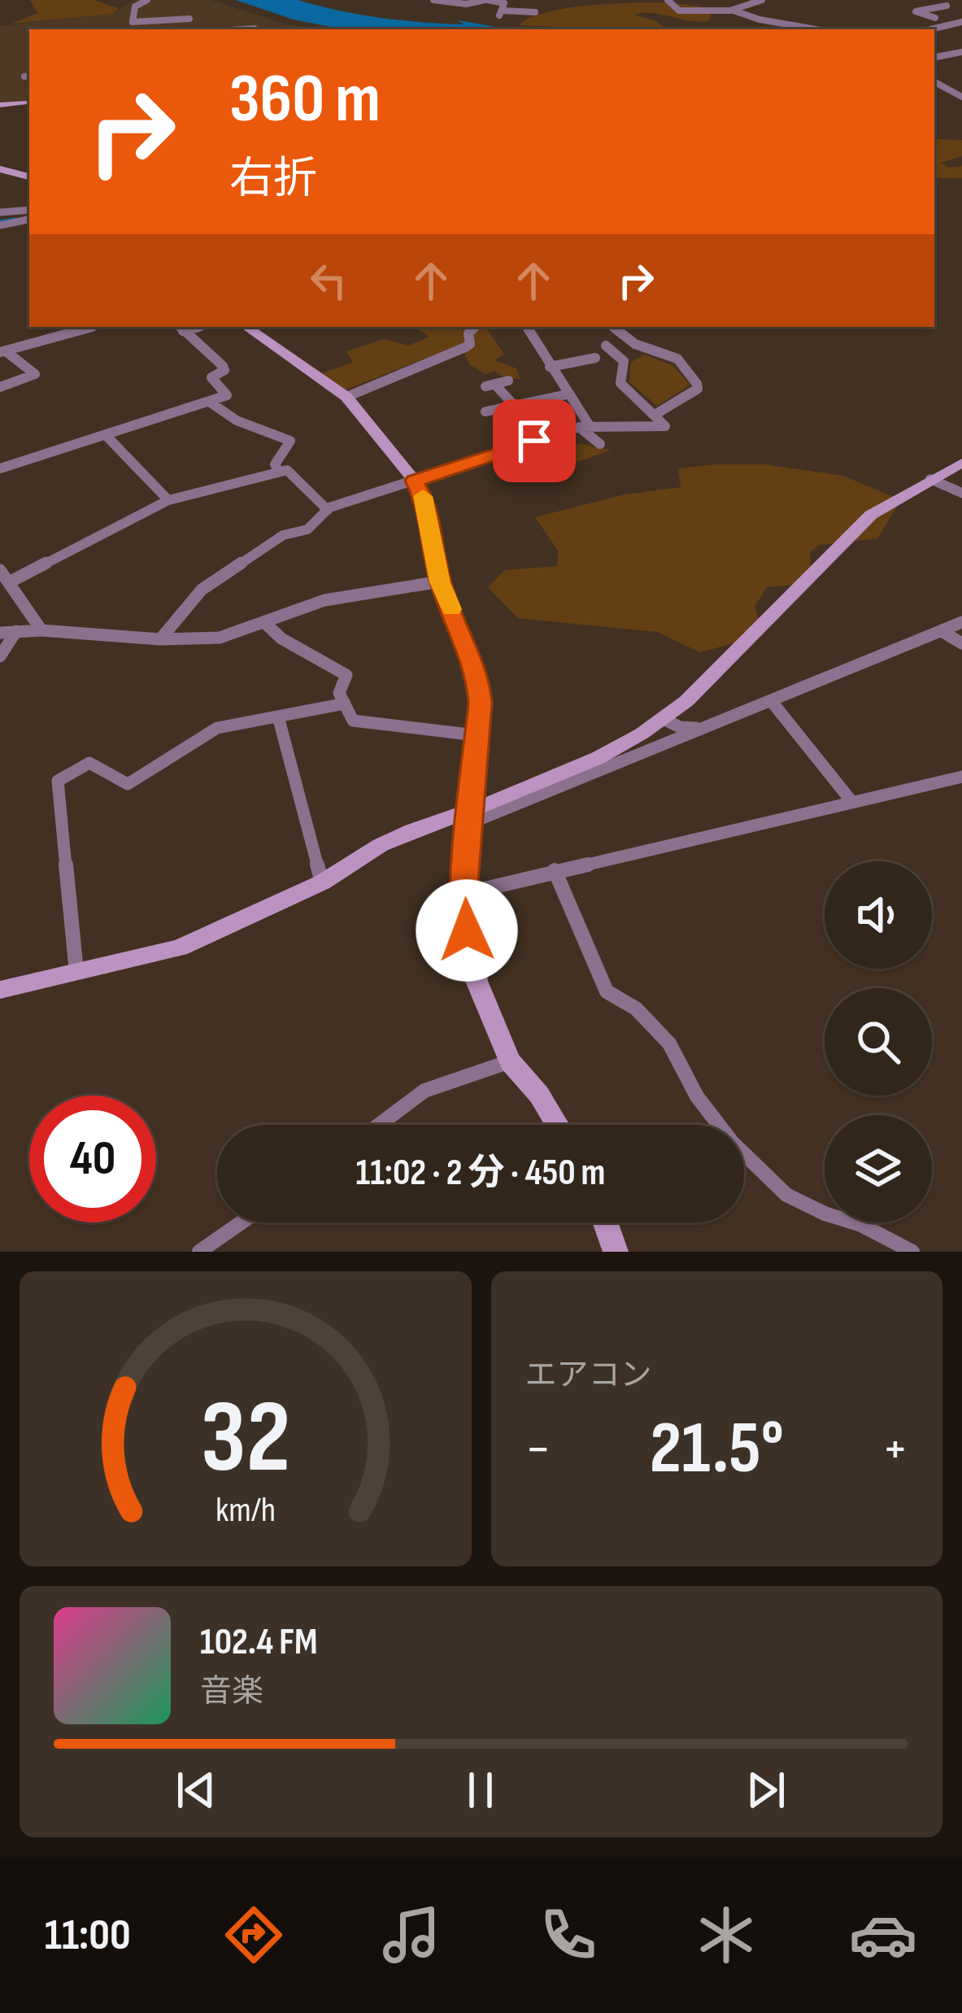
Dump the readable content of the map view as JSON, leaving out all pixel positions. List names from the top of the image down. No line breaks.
{"page":{"turn":["360 m","右折"],"limit":"40","trip":"11:02 · 2 分 · 450 m","tile":"エアコン","heat":["−","21.5°","+"],"song":["102.4 FM","音楽"],"tabs":"11:00","gauge":["32","km/h"]}}
